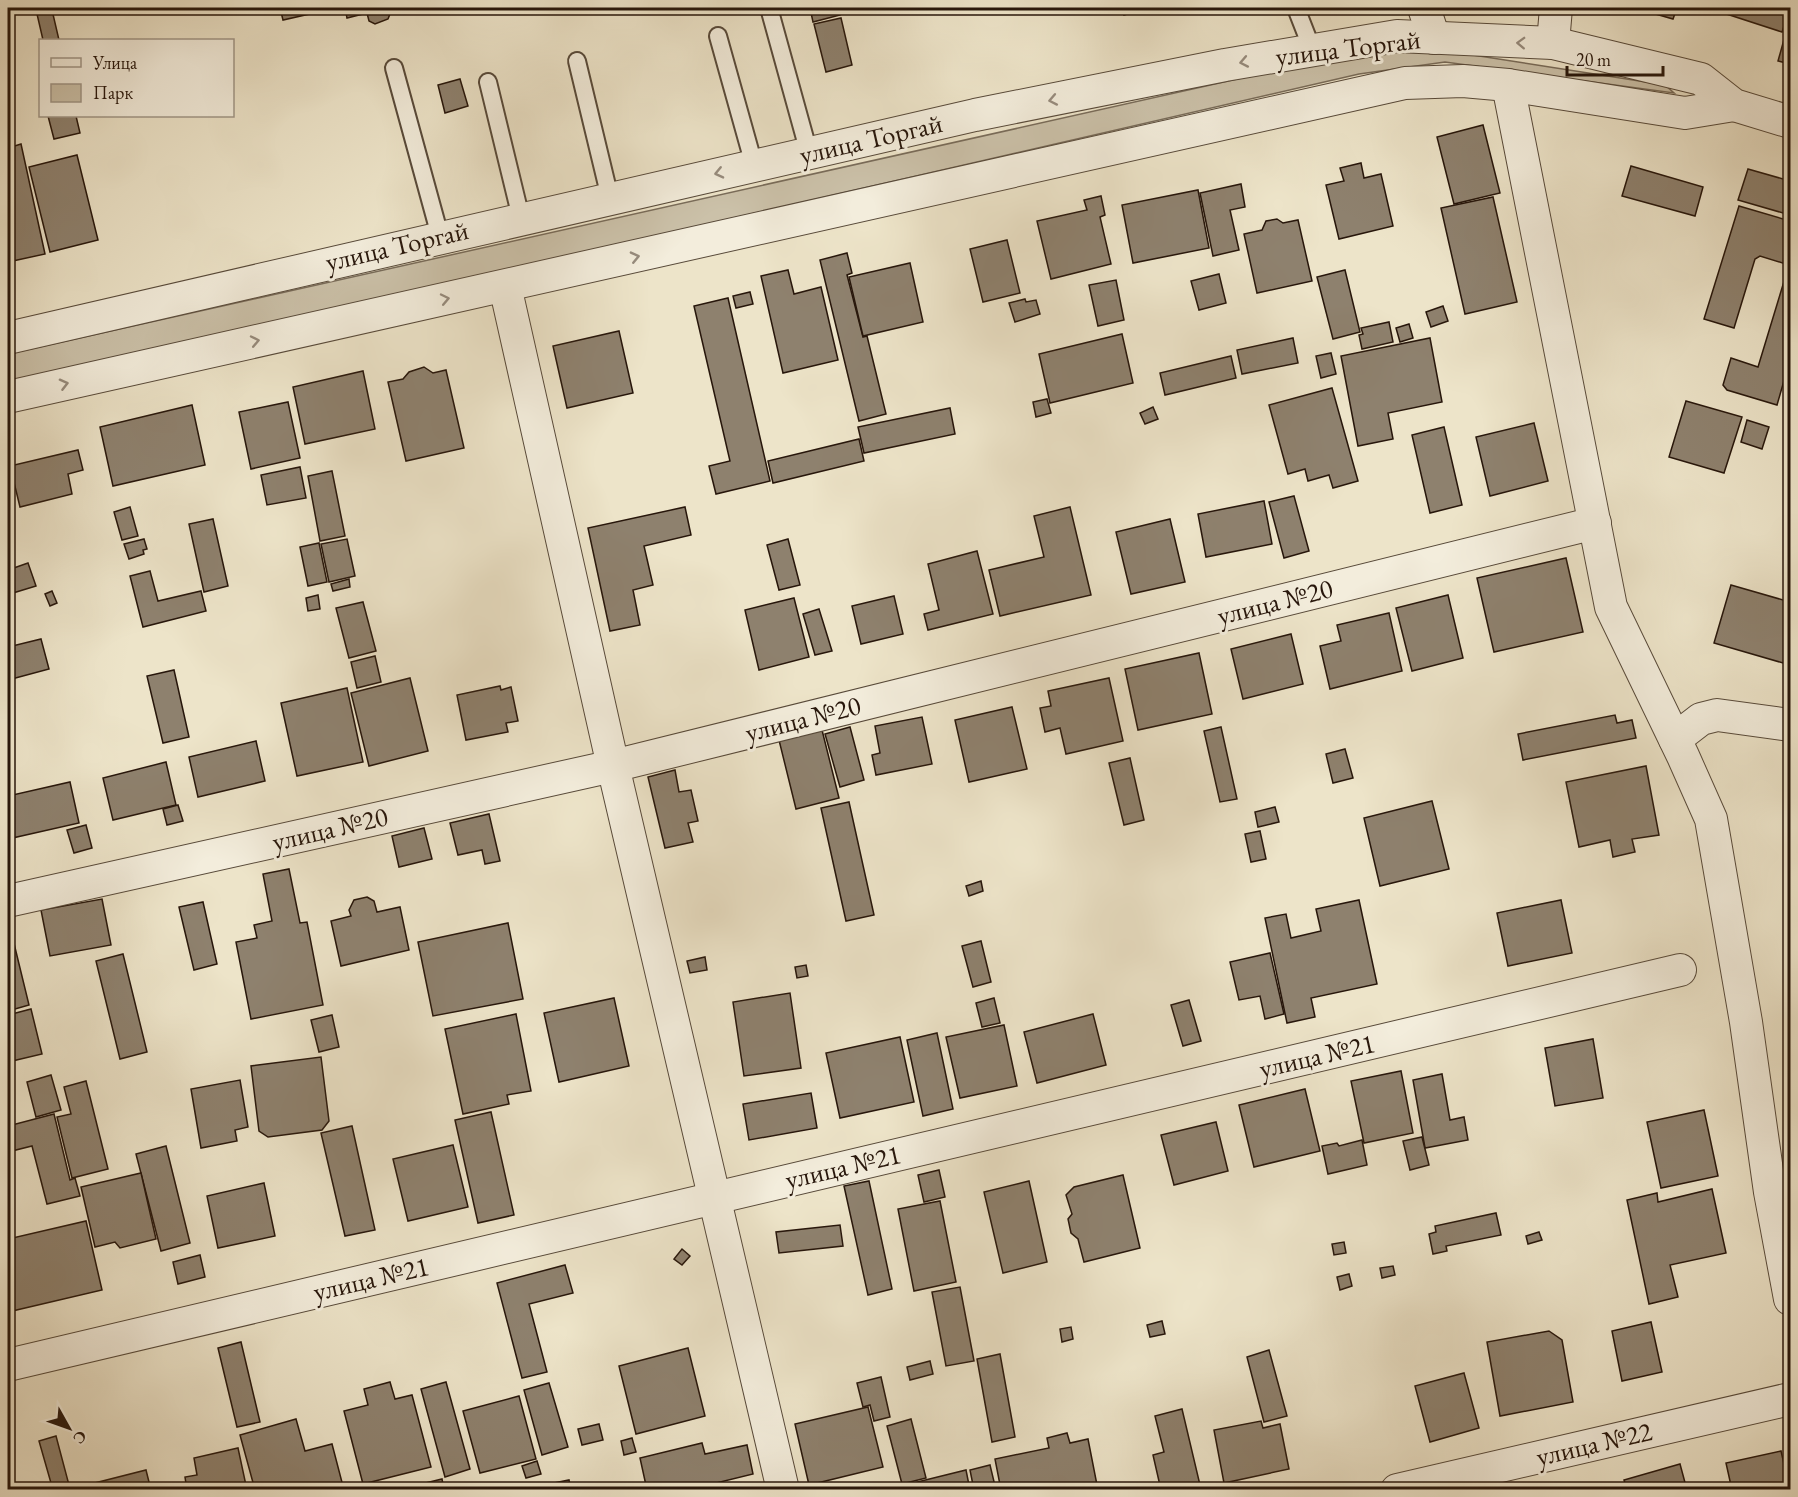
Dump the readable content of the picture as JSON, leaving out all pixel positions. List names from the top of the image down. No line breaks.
{"streets":{"street":["улица Торгай","улица №20","улица №21","улица №22"]},"legend":["Улица","Парк"],"scale_bar":"20 m","north":"bottom right"}
